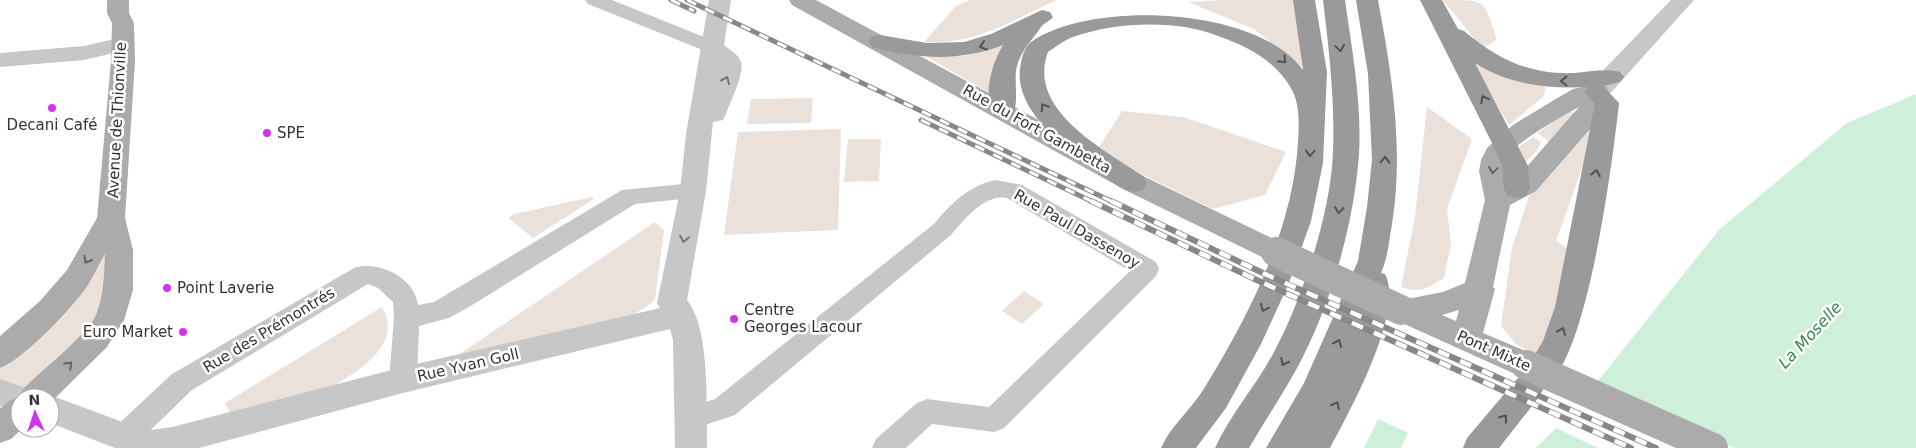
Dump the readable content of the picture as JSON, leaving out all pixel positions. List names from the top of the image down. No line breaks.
{"streets":{"main road":["Avenue de Thionville","Rue du Fort Gambetta","Pont Mixte"],"street":["Rue Paul Dassenoy","Rue des Prémontrés","Rue Yvan Goll"]},"crossings":[["Rue du Fort Gambetta","Pont Mixte"],["Rue des Prémontrés","Rue Yvan Goll"]],"water":["La Moselle"],"places":["Decani Café","SPE","Point Laverie","Centre Georges Lacour","Euro Market"],"north":"top"}
